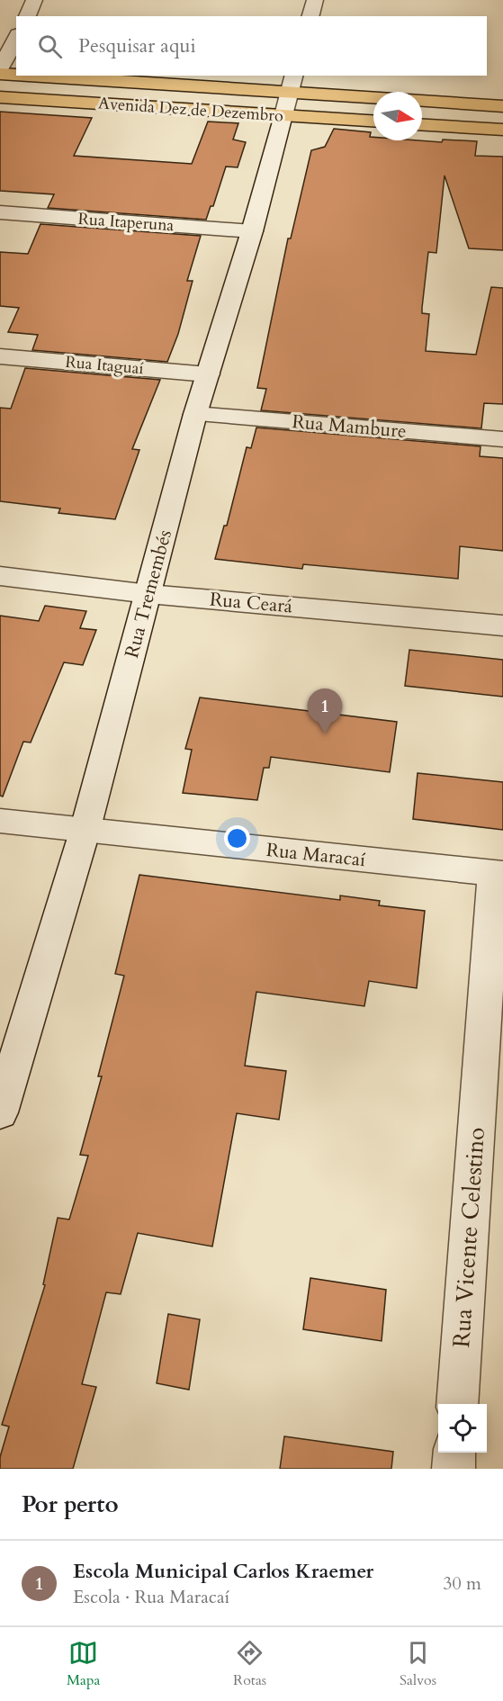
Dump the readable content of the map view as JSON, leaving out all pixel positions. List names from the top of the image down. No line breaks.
{"streets":{"highway":["Avenida Dez de Dezembro"],"street":["Rua Itaperuna","Rua Itaguaí","Rua Mambure","Rua Tremembés","Rua Ceará","Rua Maracaí","Rua Vicente Celestino"]},"crossings":[["Avenida Dez de Dezembro","Rua Tremembés"],["Rua Itaperuna","Rua Tremembés"],["Rua Itaguaí","Rua Tremembés"],["Rua Mambure","Rua Tremembés"],["Rua Tremembés","Rua Ceará"],["Rua Tremembés","Rua Maracaí"],["Rua Maracaí","Rua Vicente Celestino"]],"north":"right","page":{"search":"Pesquisar aqui","pins":"1","heading":"Por perto","list":[{"mark":"1","name":"Escola Municipal Carlos Kraemer","note":"Escola · Rua Maracaí","value":"30 m"}],"nav":["Mapa","Rotas","Salvos"]}}
